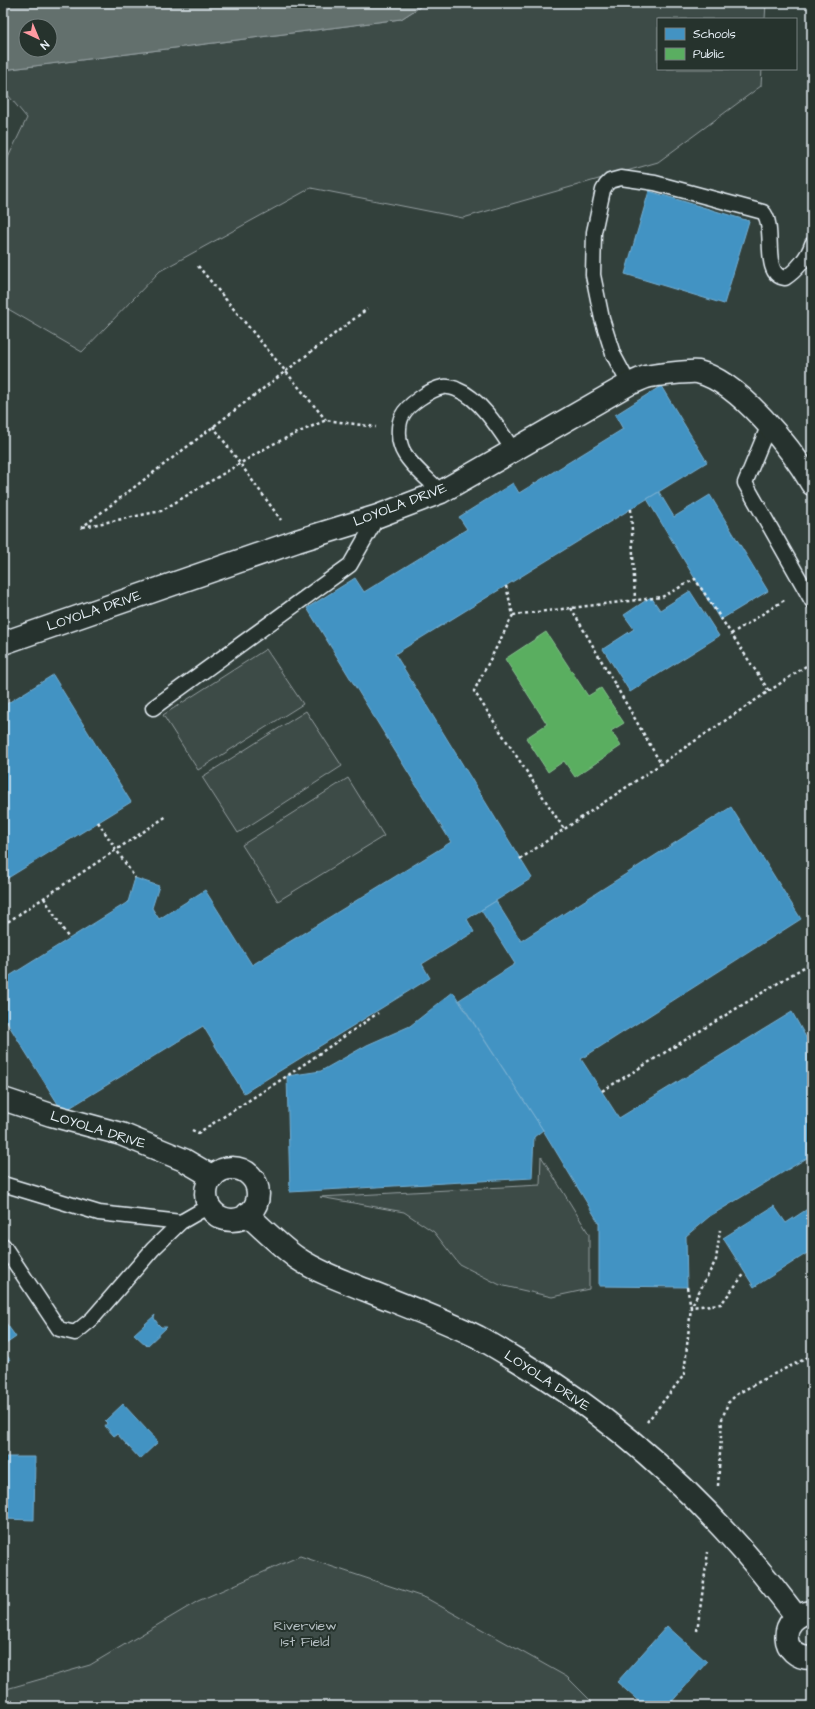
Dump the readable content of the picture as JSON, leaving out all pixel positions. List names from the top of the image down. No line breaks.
{"streets":{"street":["LOYOLA DRIVE"]},"parks":["Riverview 1st Field"],"legend":["Schools","Public"],"north":"bottom right"}
